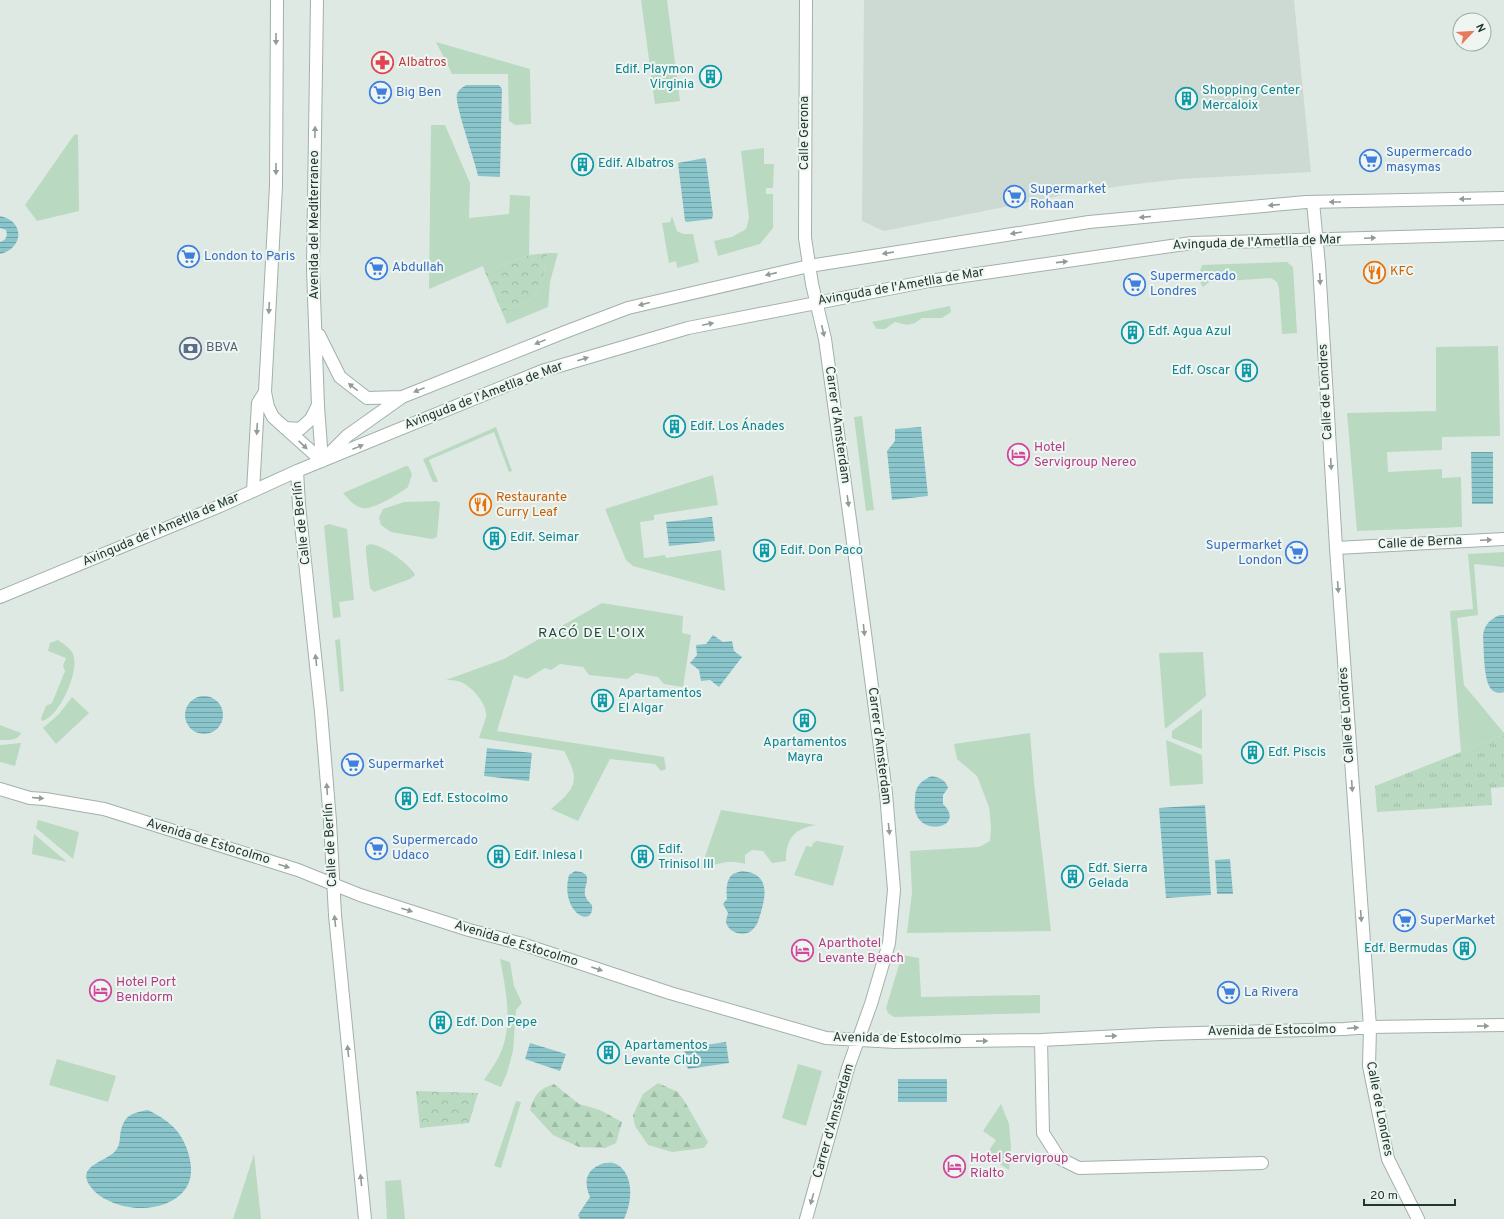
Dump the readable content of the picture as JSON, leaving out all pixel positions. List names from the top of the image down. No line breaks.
{"streets":{"street":["Calle Gerona","Avenida del Mediterraneo","Avinguda de l'Ametlla de Mar","Calle de Londres","Carrer d'Amsterdam","Calle de Berlín","Calle de Berna","Avenida de Estocolmo"]},"crossings":[["Calle Gerona","Avinguda de l'Ametlla de Mar"],["Calle Gerona","Carrer d'Amsterdam"],["Avenida del Mediterraneo","Avinguda de l'Ametlla de Mar"],["Avinguda de l'Ametlla de Mar","Calle de Londres"],["Avinguda de l'Ametlla de Mar","Carrer d'Amsterdam"],["Avinguda de l'Ametlla de Mar","Calle de Berlín"],["Calle de Londres","Calle de Berna"],["Calle de Londres","Avenida de Estocolmo"],["Carrer d'Amsterdam","Avenida de Estocolmo"],["Calle de Berlín","Avenida de Estocolmo"]],"one_way":["Calle de Londres","Carrer d'Amsterdam","Calle de Berlín","Calle de Berna","Avenida de Estocolmo"],"districts":["RACÓ DE L'OIX"],"places":{"pharmacy":["Albatros"],"building":["Edif. Playmon Virginia","Shopping Center Mercaloix","Edif. Albatros","Edf. Agua Azul","Edf. Oscar","Edif. Los Ánades","Edif. Seimar","Edif. Don Paco","Apartamentos El Algar","Apartamentos Mayra","Edf. Piscis","Edf. Estocolmo","Edif. Inlesa I","Edif. Trinisol III","Edf. Sierra Gelada","Edf. Bermudas","Edf. Don Pepe","Apartamentos Levante Club"],"supermarket":["Big Ben","Supermercado masymas","Supermarket Rohaan","London to Paris","Abdullah","Supermercado Londres","Supermarket London","Supermarket","Supermercado Udaco","SuperMarket","La Rivera"],"restaurant":["KFC","Restaurante Curry Leaf"],"bank":["BBVA"],"hotel":["Hotel Servigroup Nereo","Aparthotel Levante Beach","Hotel Port Benidorm","Hotel Servigroup Rialto"]},"scale_bar":"20 m","north":"top right"}
